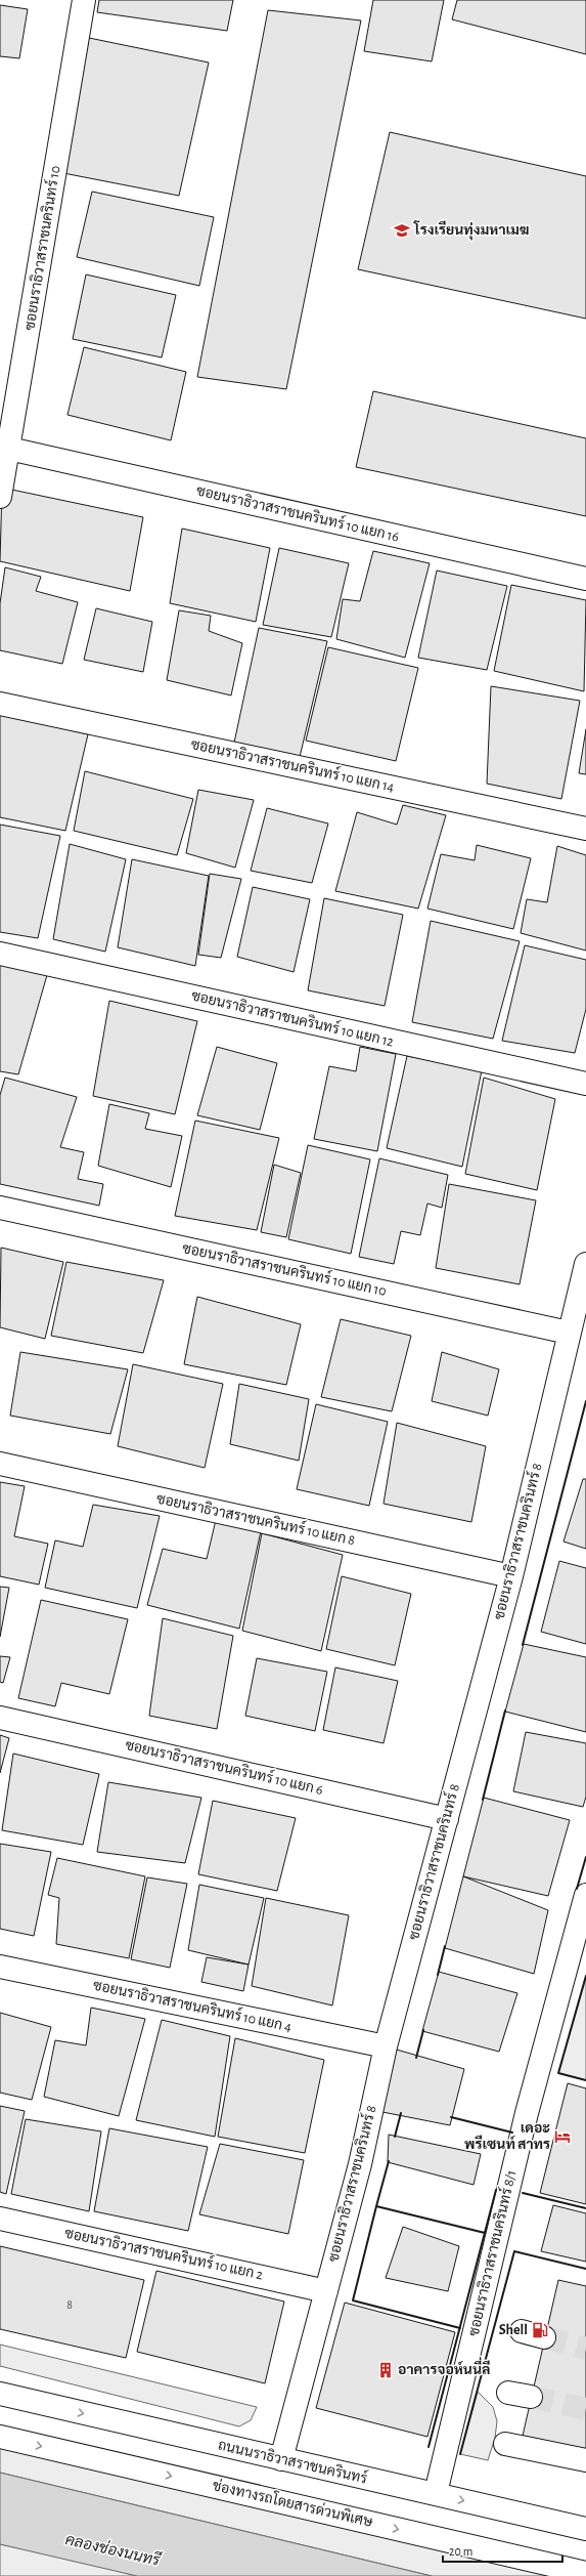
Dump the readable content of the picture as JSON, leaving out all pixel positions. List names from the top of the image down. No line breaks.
{"streets":{"street":["ซอยนราธิวาสราชนครินทร์ 10","ซอยนราธิวาสราชนครินทร์ 10 แยก 16","ซอยนราธิวาสราชนครินทร์ 10 แยก 14","ซอยนราธิวาสราชนครินทร์ 10 แยก 12","ซอยนราธิวาสราชนครินทร์ 10 แยก 10","ซอยนราธิวาสราชนครินทร์ 10 แยก 8","ซอยนราธิวาสราชนครินทร์ 8","ซอยนราธิวาสราชนครินทร์ 10 แยก 6","ซอยนราธิวาสราชนครินทร์ 10 แยก 4","ซอยนราธิวาสราชนครินทร์ 8/1","ซอยนราธิวาสราชนครินทร์ 10 แยก 2","ถนนนราธิวาสราชนครินทร์","ช่องทางรถโดยสารด่วนพิเศษ"]},"crossings":[["ซอยนราธิวาสราชนครินทร์ 10","ซอยนราธิวาสราชนครินทร์ 10 แยก 16"],["ซอยนราธิวาสราชนครินทร์ 10 แยก 10","ซอยนราธิวาสราชนครินทร์ 8"],["ซอยนราธิวาสราชนครินทร์ 10 แยก 8","ซอยนราธิวาสราชนครินทร์ 8"],["ซอยนราธิวาสราชนครินทร์ 8","ซอยนราธิวาสราชนครินทร์ 10 แยก 6"],["ซอยนราธิวาสราชนครินทร์ 8","ซอยนราธิวาสราชนครินทร์ 10 แยก 4"],["ซอยนราธิวาสราชนครินทร์ 8","ซอยนราธิวาสราชนครินทร์ 10 แยก 2"],["ซอยนราธิวาสราชนครินทร์ 8","ถนนนราธิวาสราชนครินทร์"],["ซอยนราธิวาสราชนครินทร์ 8/1","ถนนนราธิวาสราชนครินทร์"]],"one_way":["ถนนนราธิวาสราชนครินทร์","ช่องทางรถโดยสารด่วนพิเศษ"],"water":["คลองช่องนนทรี"],"places":{"school or university":["โรงเรียนทุ่งมหาเมฆ"],"hotel":["เดอะ พรีเซนท์ สาทร"],"fuel station":["Shell"],"building":["อาคารจอห์นนี่ลี"]},"house_numbers":["8"],"scale_bar":"20 m"}
